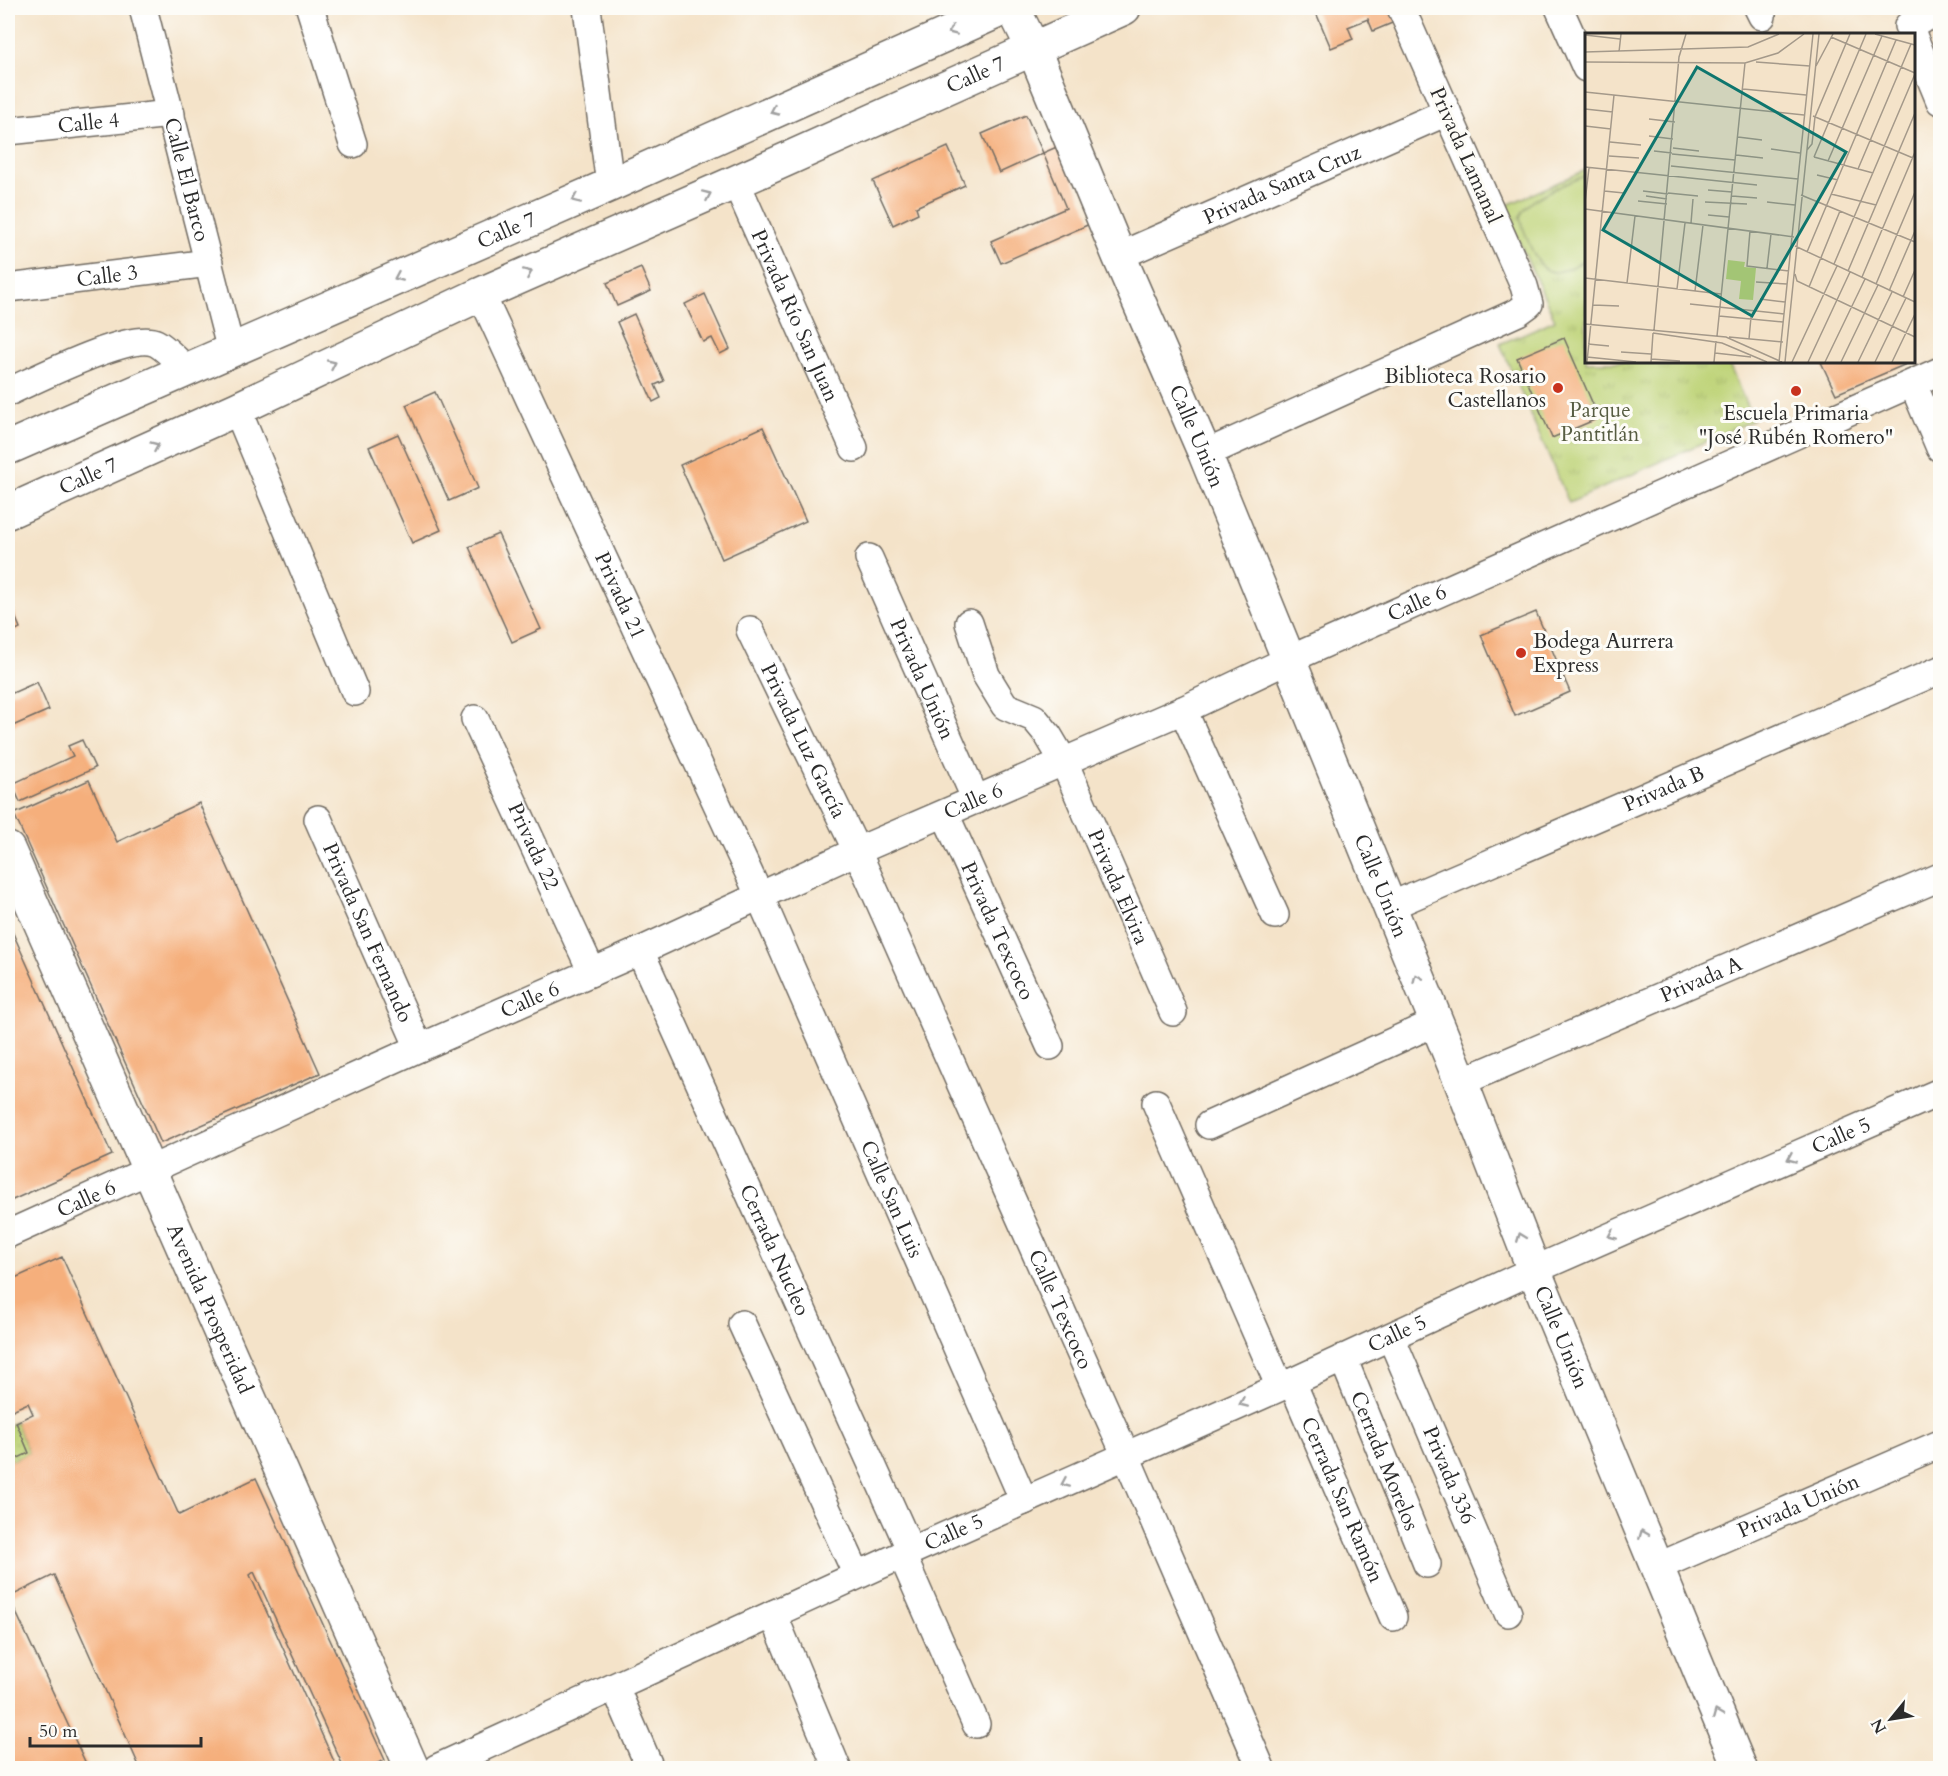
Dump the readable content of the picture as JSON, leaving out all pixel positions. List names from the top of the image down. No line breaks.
{"streets":{"street":["Calle 7","Calle 4","Privada Lamanal","Calle El Barco","Privada Santa Cruz","Calle 3","Privada Río San Juan","Calle Unión","Privada 21","Calle 6","Privada Unión","Privada Luz García","Privada B","Privada 22","Privada Elvira","Privada Texcoco","Privada San Fernando","Privada A","Calle 5","Calle San Luis","Cerrada Nucleo","Avenida Prosperidad","Calle Texcoco","Cerrada Morelos","Privada 336","Cerrada San Ramón"]},"crossings":[["Calle 7","Calle El Barco"],["Calle 7","Privada Río San Juan"],["Calle 7","Calle Unión"],["Calle 7","Privada 21"],["Calle 4","Calle El Barco"],["Privada Lamanal","Privada Santa Cruz"],["Privada Lamanal","Calle Unión"],["Calle El Barco","Calle 3"],["Privada Santa Cruz","Calle Unión"],["Calle Unión","Calle 6"],["Calle Unión","Privada Unión"],["Calle Unión","Privada B"],["Calle Unión","Privada A"],["Calle Unión","Calle 5"],["Privada 21","Calle 6"],["Privada 21","Calle San Luis"],["Calle 6","Privada Unión"],["Calle 6","Privada Luz García"],["Calle 6","Privada 22"],["Calle 6","Privada Elvira"],["Calle 6","Privada Texcoco"],["Calle 6","Privada San Fernando"],["Calle 6","Calle San Luis"],["Calle 6","Cerrada Nucleo"],["Calle 6","Avenida Prosperidad"],["Calle 6","Calle Texcoco"],["Privada Luz García","Calle Texcoco"],["Calle 5","Calle San Luis"],["Calle 5","Cerrada Nucleo"],["Calle 5","Calle Texcoco"],["Calle 5","Cerrada Morelos"],["Calle 5","Privada 336"],["Calle 5","Cerrada San Ramón"]],"one_way":["Calle Unión","Calle 5"],"parks":["Parque Pantitlán"],"places":["Biblioteca Rosario Castellanos","Escuela Primaria \"José Rubén Romero\"","Bodega Aurrera Express"],"scale_bar":"50 m","north":"bottom left"}
